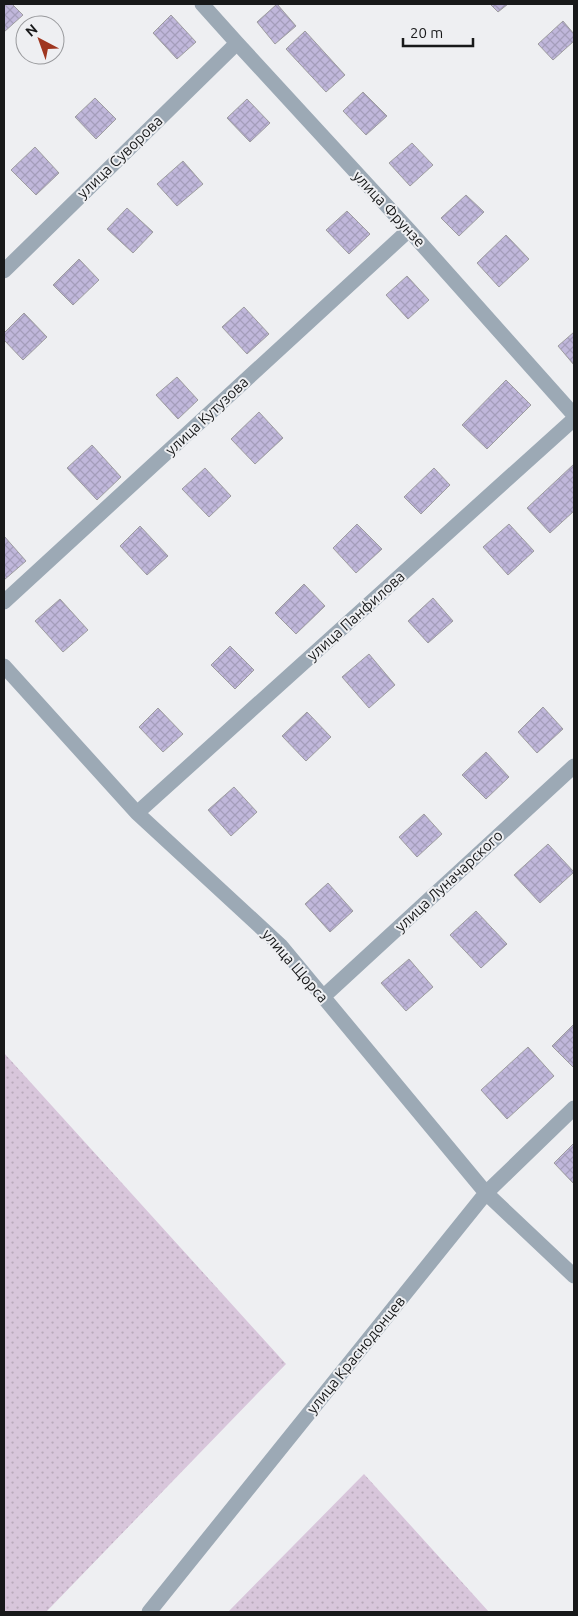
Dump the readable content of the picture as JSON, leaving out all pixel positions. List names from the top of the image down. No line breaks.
{"streets":{"street":["улица Суворова","улица Фрунзе","улица Кутузова","улица Панфилова","улица Луначарского","улица Щорса","улица Краснодонцев"]},"crossings":[["улица Суворова","улица Фрунзе"],["улица Фрунзе","улица Кутузова"],["улица Панфилова","улица Щорса"],["улица Луначарского","улица Щорса"],["улица Щорса","улица Краснодонцев"]],"scale_bar":"20 m","north":"top left"}
